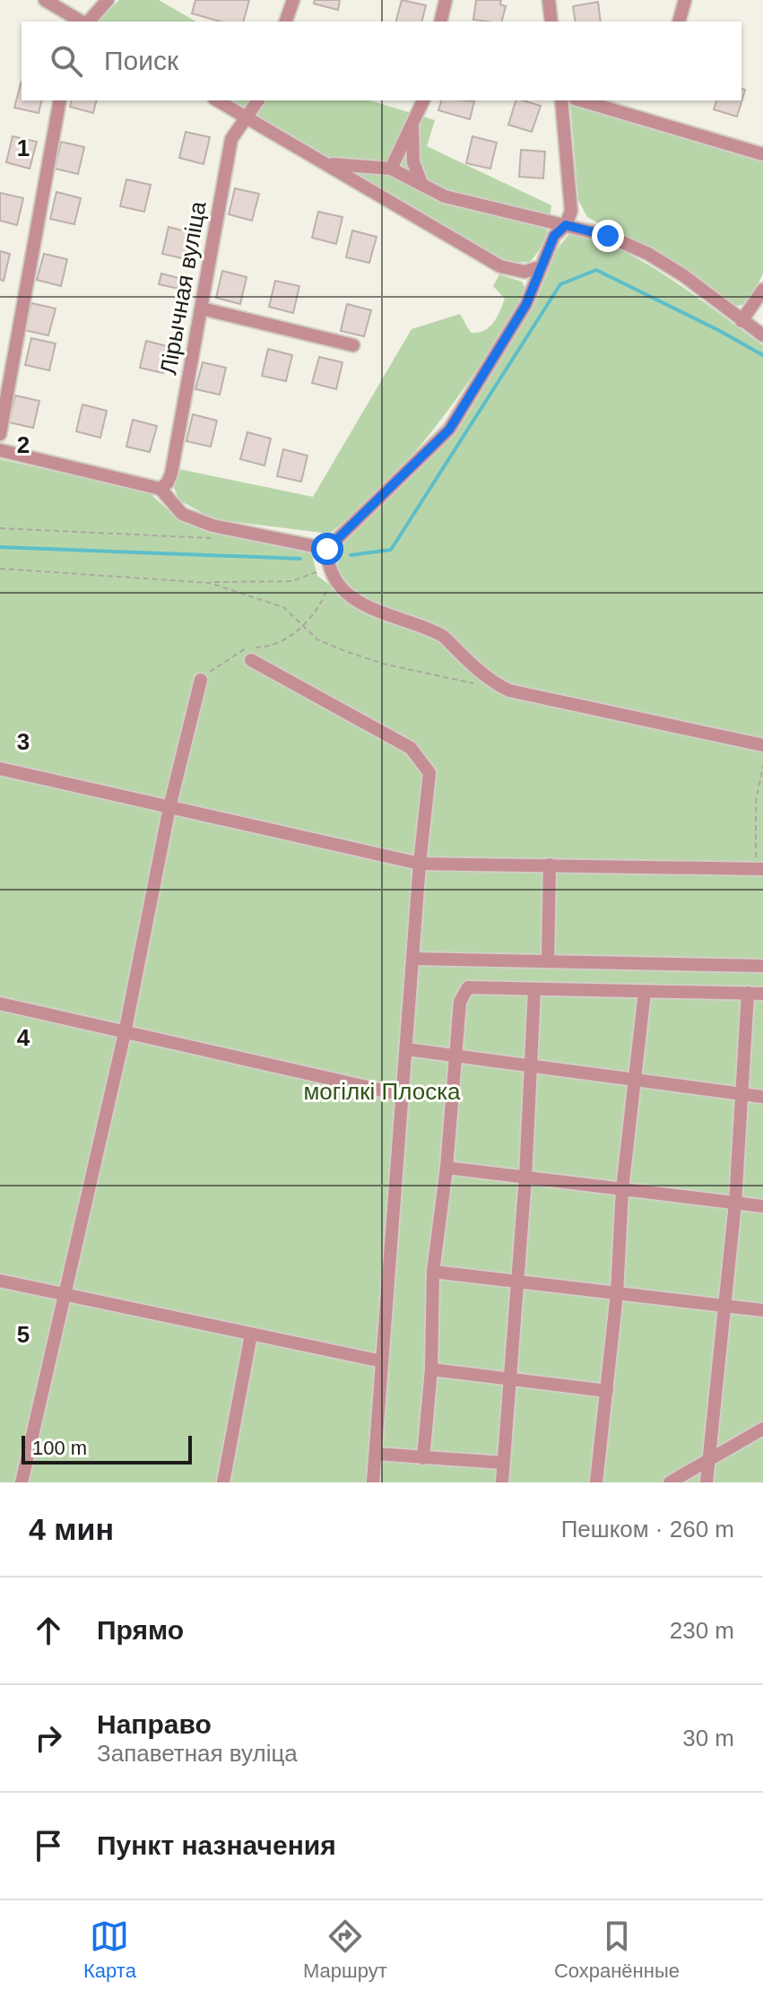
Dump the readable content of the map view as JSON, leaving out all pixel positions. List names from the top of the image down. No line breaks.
{"streets":{"street":["Лірычная вуліца"]},"parks":["могілкі Плоска"],"scale_bar":"100 m","page":{"search":"Поиск","scale":"100 m","heading":["4 мин","Пешком · 260 m"],"list":[["Прямо","230 m"],["Направо","Запаветная вуліца","30 m"],"Пункт назначения"],"nav":["Карта","Маршрут","Сохранённые"]},"grid":{"rows":["1","2","3","4","5"]}}
